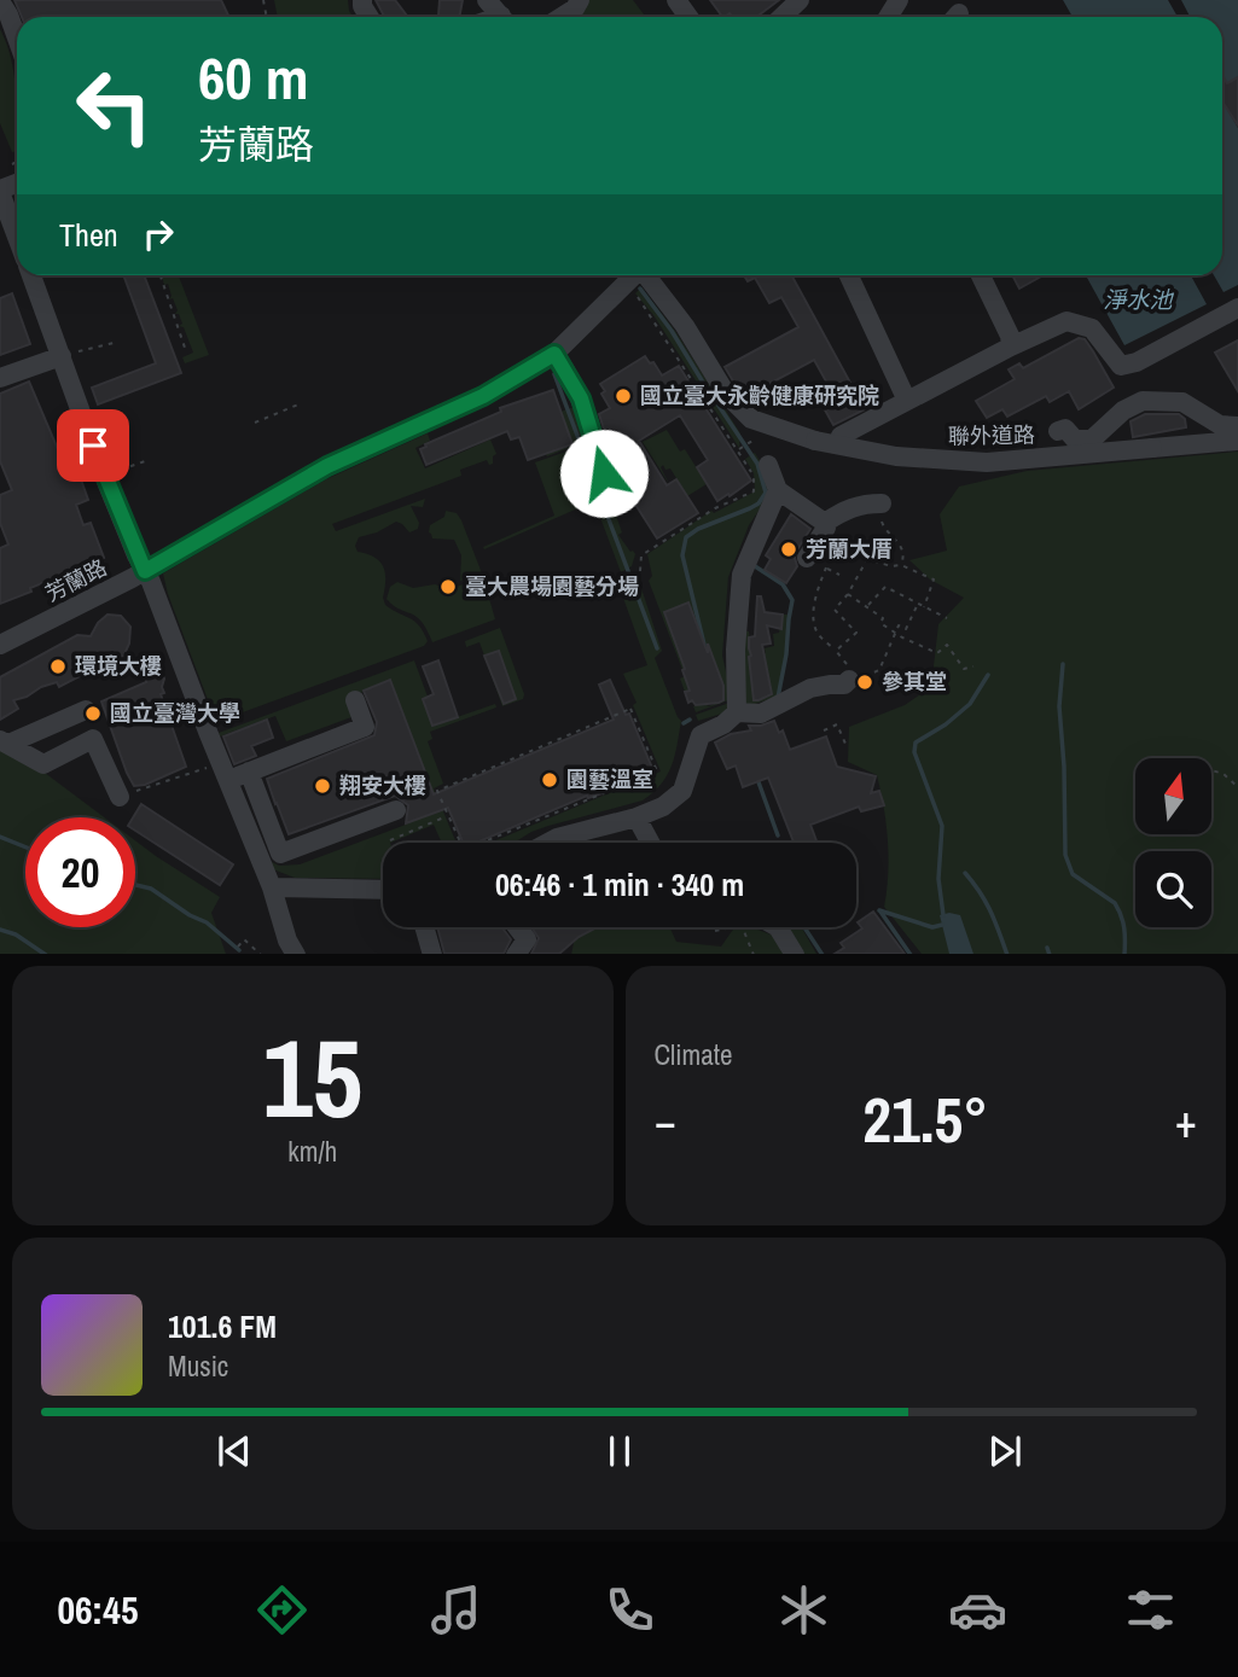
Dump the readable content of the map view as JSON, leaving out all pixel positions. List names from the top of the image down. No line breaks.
{"streets":{"street":["聯外道路","芳蘭路"]},"water":["淨水池"],"places":["國立臺大永齡健康研究院","芳蘭大厝","臺大農場園藝分場","環境大樓","參其堂","國立臺灣大學","園藝溫室","翔安大樓"],"north":"top","page":{"turn":["60 m","芳蘭路"],"then":"Then","limit":"20","trip":"06:46 · 1 min · 340 m","tile":[["15","km/h"],"Climate"],"heat":["−","21.5°","+"],"song":["101.6 FM","Music"],"tabs":"06:45"}}
